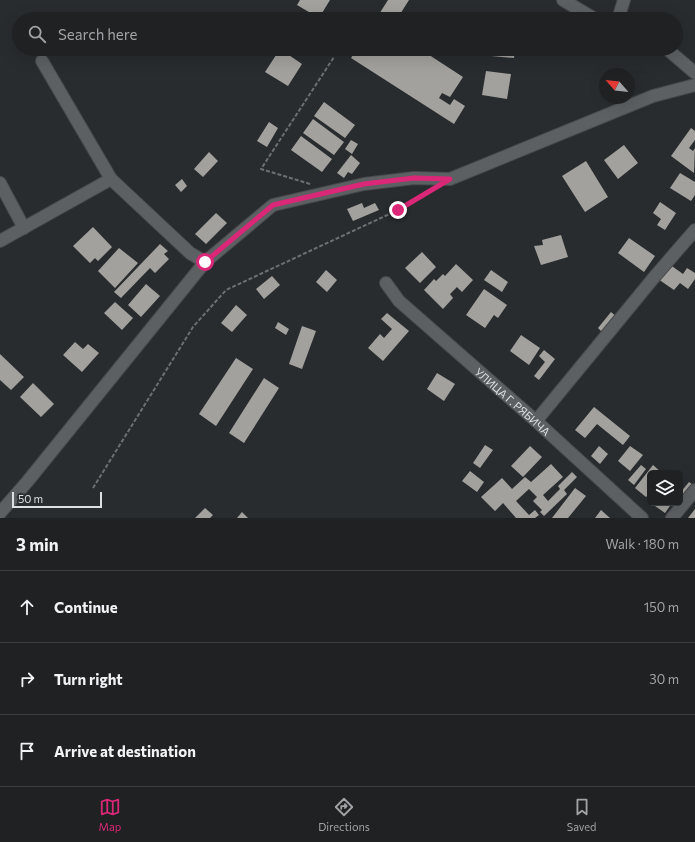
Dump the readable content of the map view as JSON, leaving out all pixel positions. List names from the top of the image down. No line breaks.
{"streets":{"street":["УЛИЦА Г. РЯБИЧА"]},"scale_bar":"50 m","north":"top left","page":{"search":"Search here","scale":"50 m","heading":["3 min","Walk · 180 m"],"list":[["Continue","150 m"],["Turn right","30 m"],"Arrive at destination"],"nav":["Map","Directions","Saved"]}}
